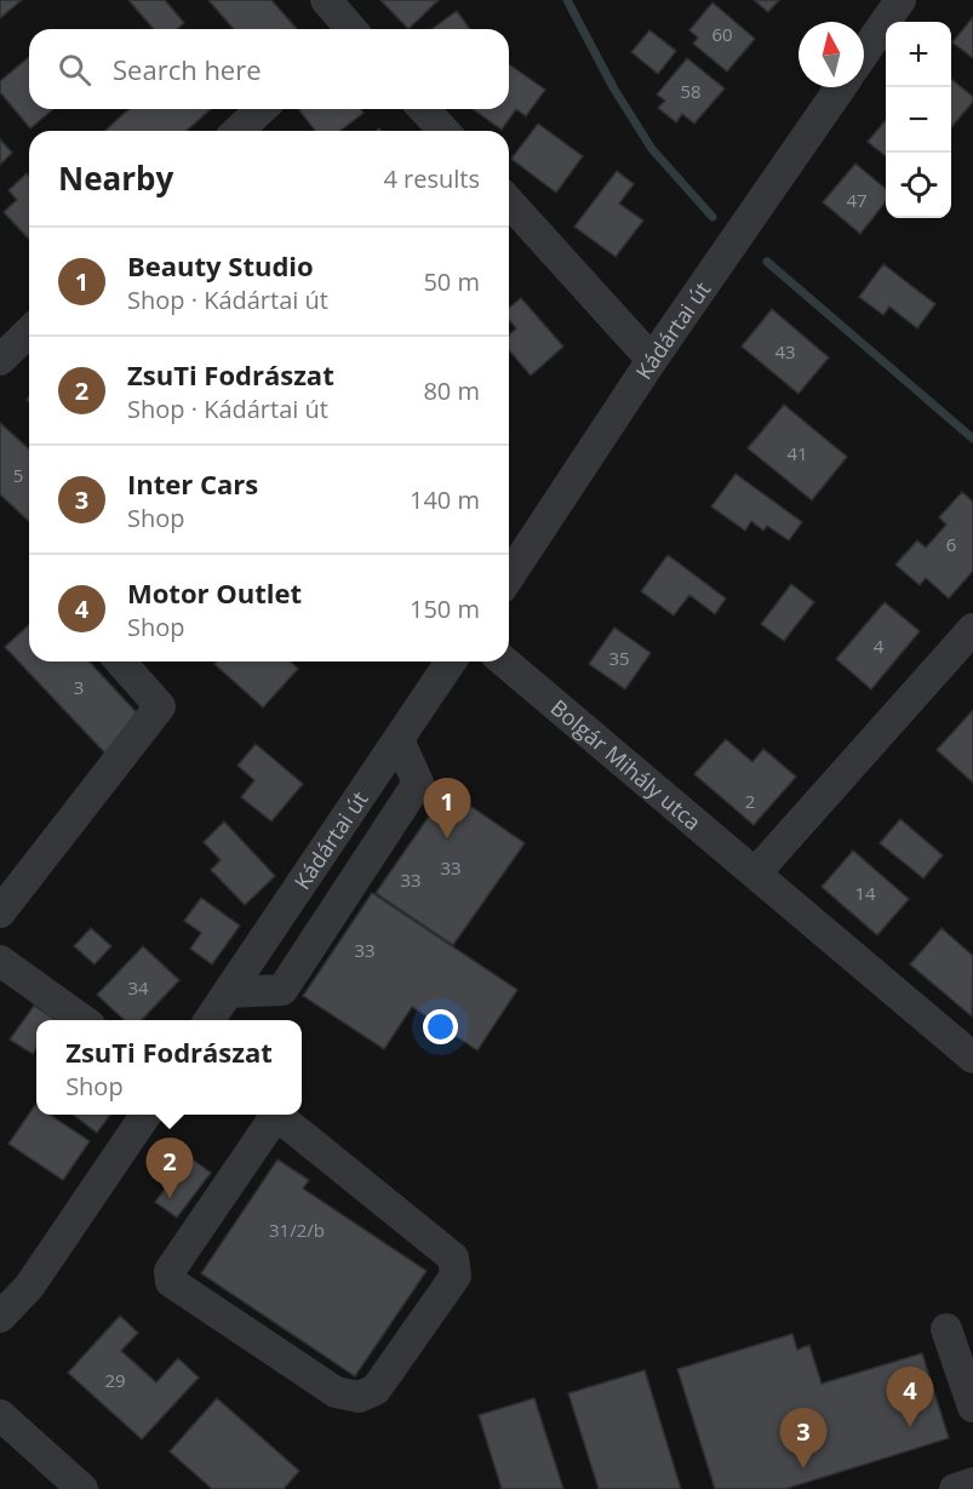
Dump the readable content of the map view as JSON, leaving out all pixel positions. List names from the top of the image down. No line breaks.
{"streets":{"street":["Kádártai út","Bolgár Mihály utca"]},"house_numbers":["60","58","47","43","41","5","6","4","35","3","2","33","33","14","33","34","31/2/b","29"],"north":"top","page":{"map_buttons":["+","−"],"search":"Search here","heading":["Nearby","4 results"],"list":[{"mark":"1","name":"Beauty Studio","note":"Shop · Kádártai út","value":"50 m"},{"mark":"2","name":"ZsuTi Fodrászat","note":"Shop · Kádártai út","value":"80 m"},{"mark":"3","name":"Inter Cars","note":"Shop","value":"140 m"},{"mark":"4","name":"Motor Outlet","note":"Shop","value":"150 m"}],"pins":["1","2","4","3"],"popup":["ZsuTi Fodrászat","Shop"]}}
